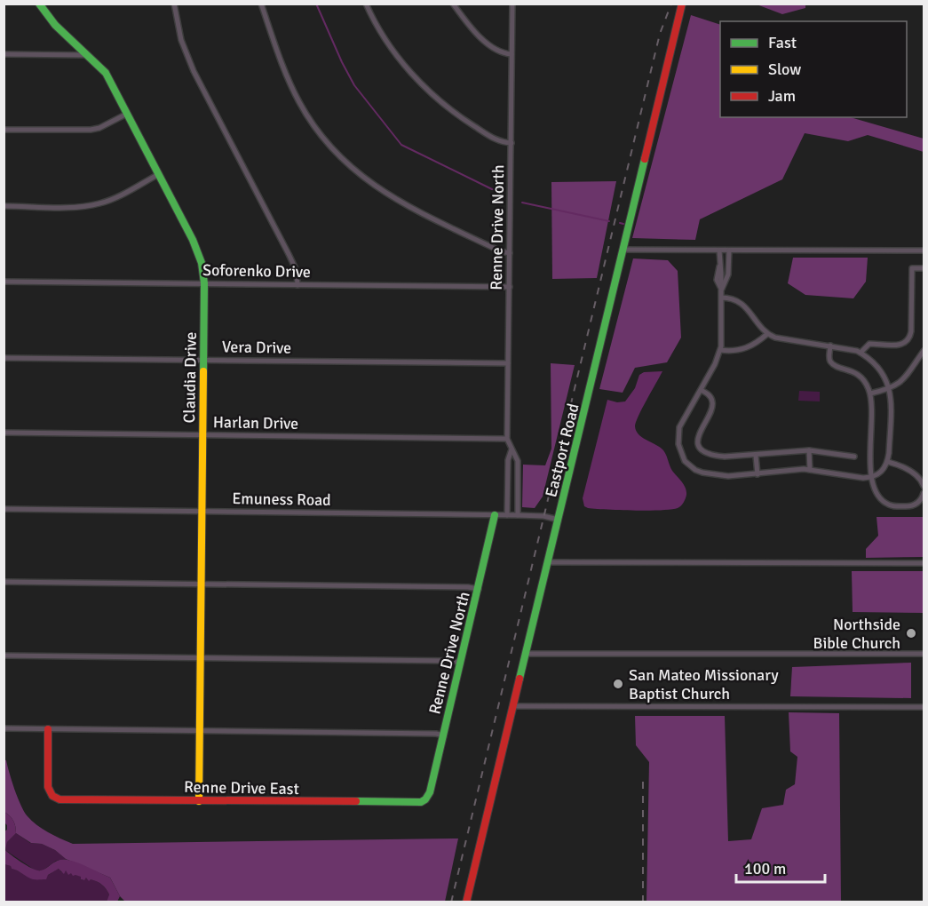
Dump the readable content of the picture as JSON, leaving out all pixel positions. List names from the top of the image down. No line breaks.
{"streets":{"street":["Renne Drive North","Soforenko Drive","Vera Drive","Claudia Drive","Harlan Drive","Eastport Road","Emuness Road","Renne Drive East"]},"crossings":[["Renne Drive North","Soforenko Drive"],["Renne Drive North","Vera Drive"],["Renne Drive North","Harlan Drive"],["Renne Drive North","Emuness Road"],["Renne Drive North","Renne Drive East"],["Soforenko Drive","Claudia Drive"],["Vera Drive","Claudia Drive"],["Claudia Drive","Harlan Drive"],["Claudia Drive","Emuness Road"],["Claudia Drive","Renne Drive East"],["Eastport Road","Emuness Road"]],"places":["Northside Bible Church","San Mateo Missionary Baptist Church"],"legend":["Fast","Slow","Jam"],"scale_bar":"100 m"}
